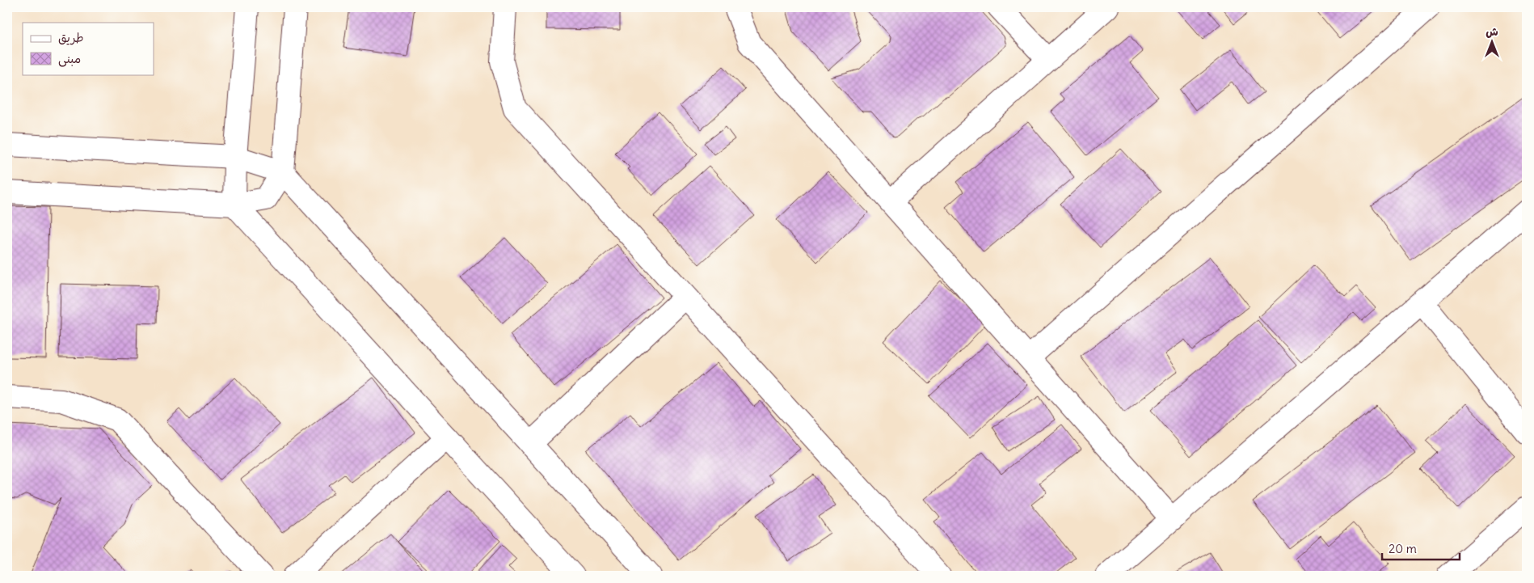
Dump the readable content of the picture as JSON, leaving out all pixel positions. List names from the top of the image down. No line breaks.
{"legend":["طريق","مبنى"],"scale_bar":"20 m","north":"top"}
